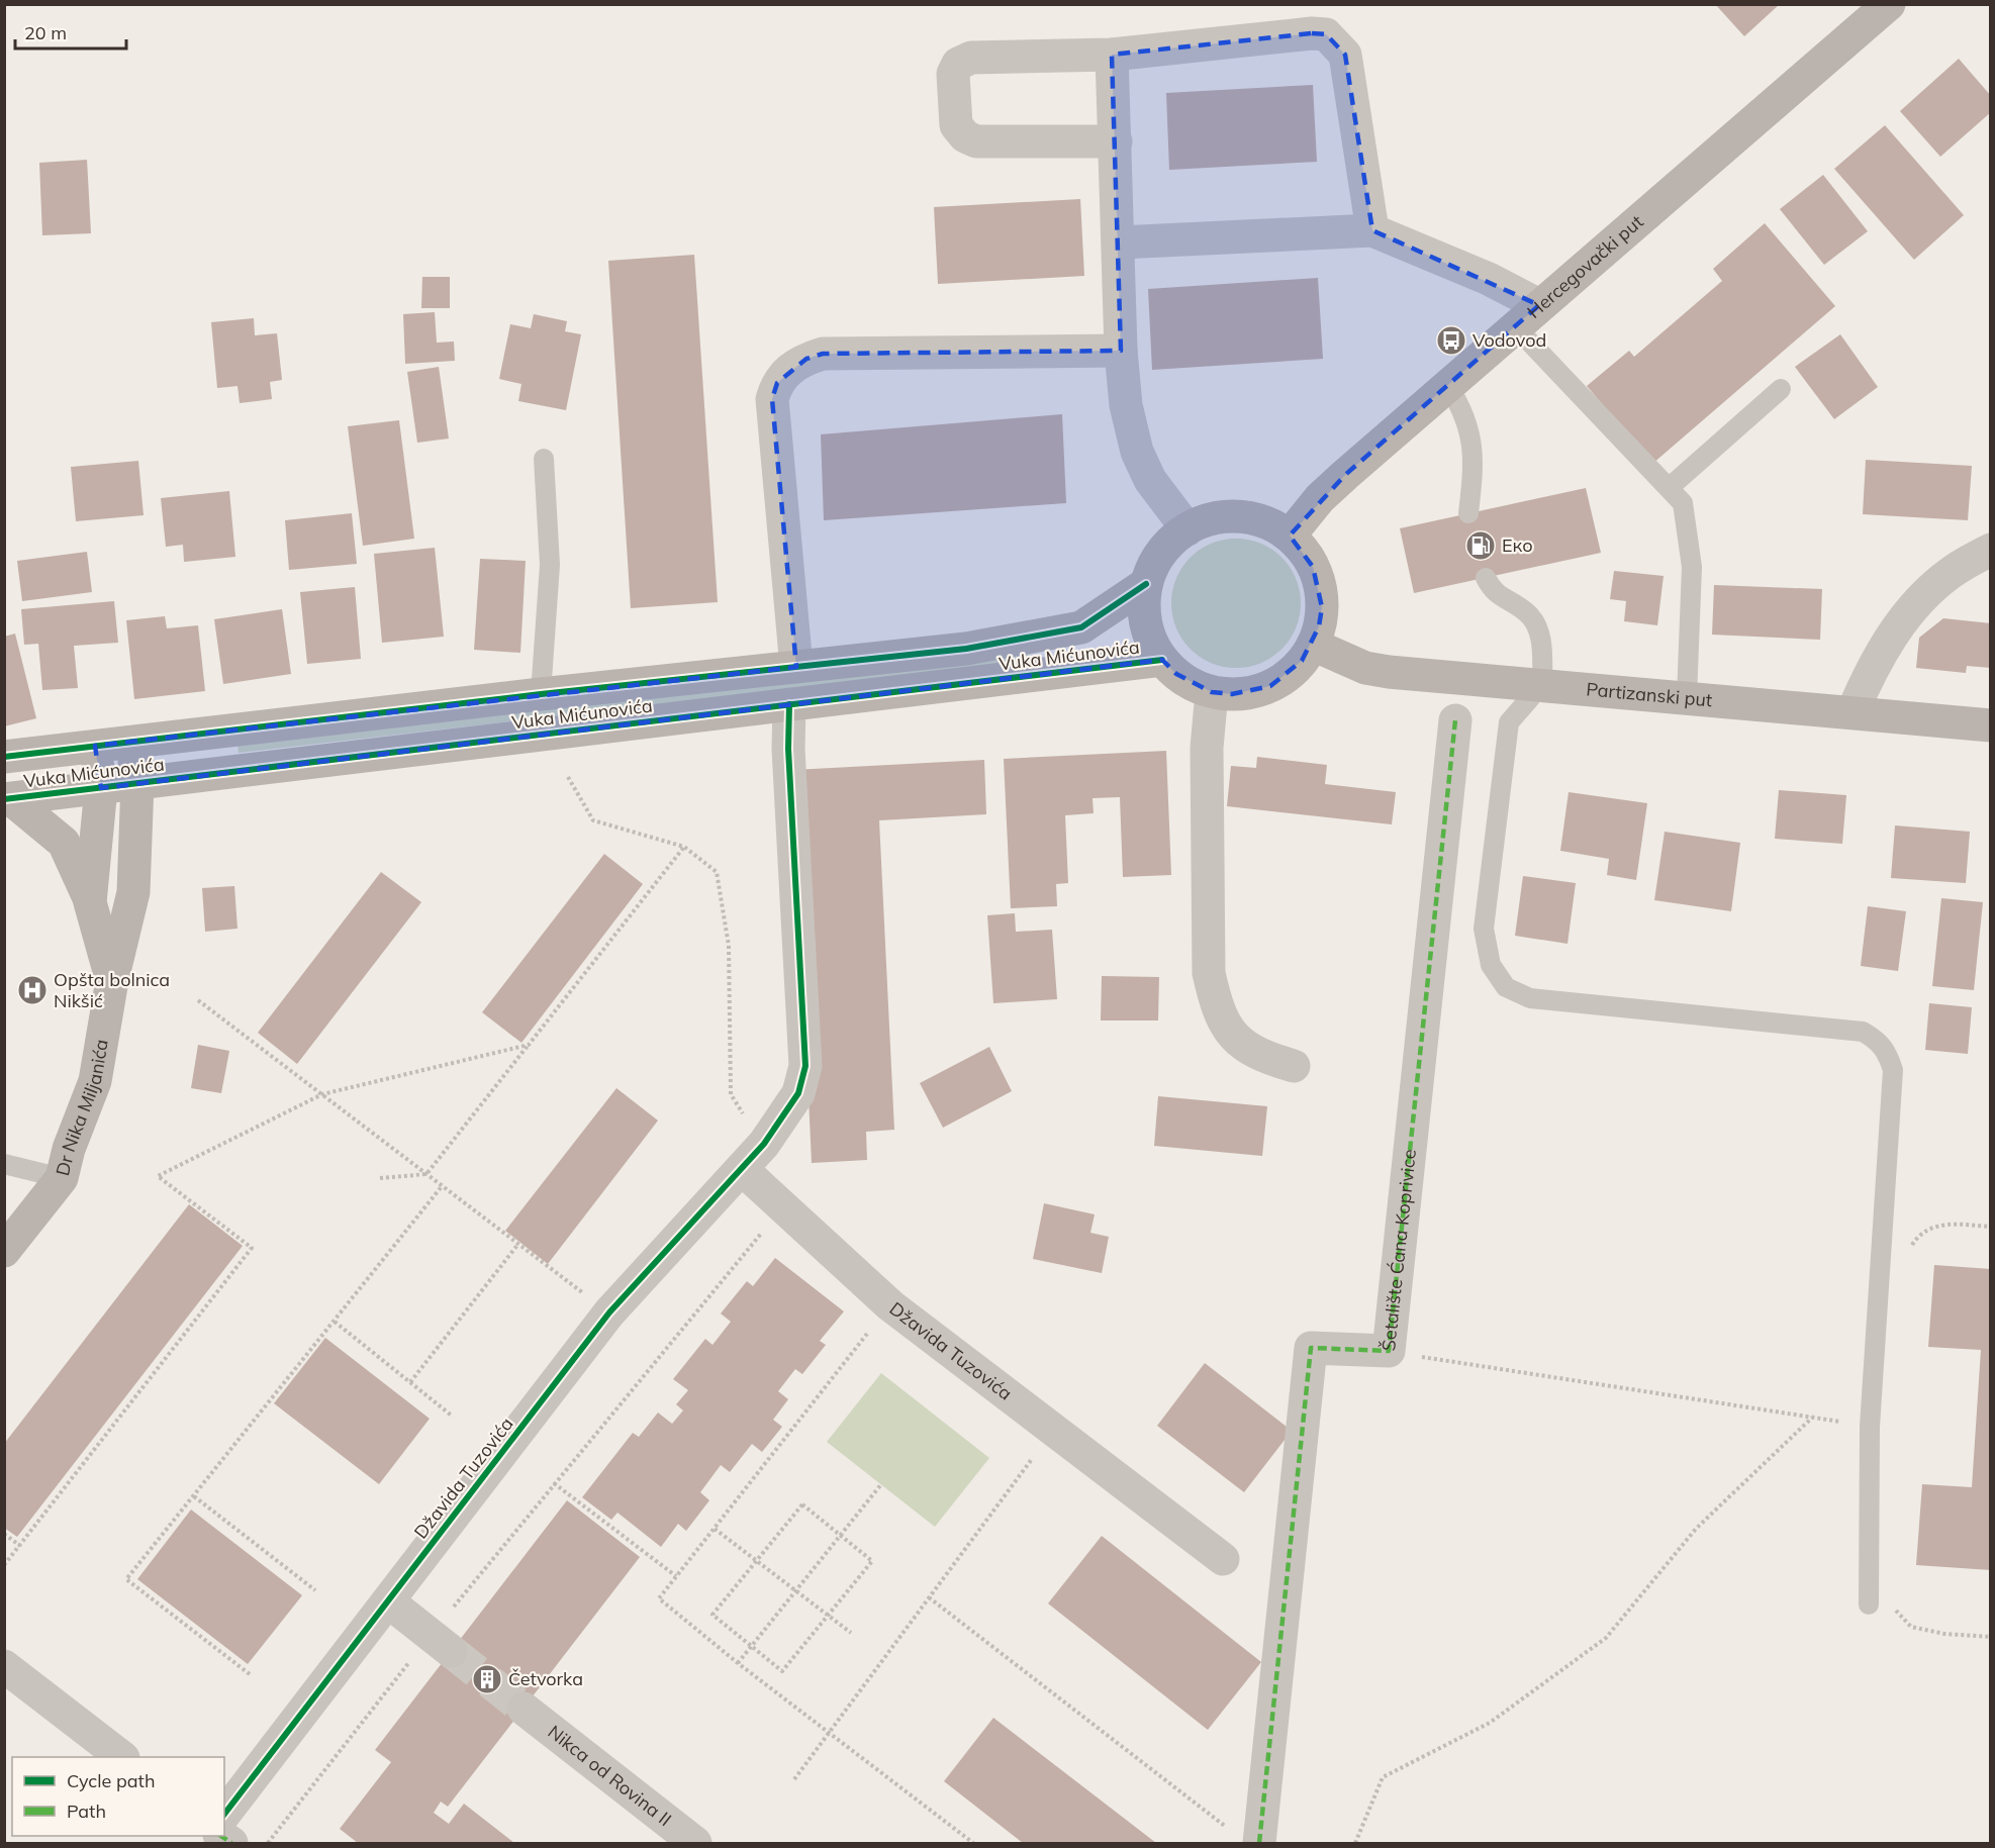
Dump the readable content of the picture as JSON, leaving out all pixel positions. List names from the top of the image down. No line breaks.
{"streets":{"main road":["Hercegovački put","Vuka Mićunovića","Partizanski put","Dr Nika Miljanića"],"street":["Šetalište Ćana Koprivice","Džavida Tuzovića","Nikca od Rovina II"]},"crossings":[["Hercegovački put","Vuka Mićunovića"],["Hercegovački put","Partizanski put"],["Vuka Mićunovića","Partizanski put"],["Vuka Mićunovića","Dr Nika Miljanića"]],"places":{"bus stop":["Vodovod"],"fuel station":["Еко"],"hospital":["Opšta bolnica Nikšić"],"building":["Četvorka"]},"legend":["Cycle path","Path"],"scale_bar":"20 m"}
